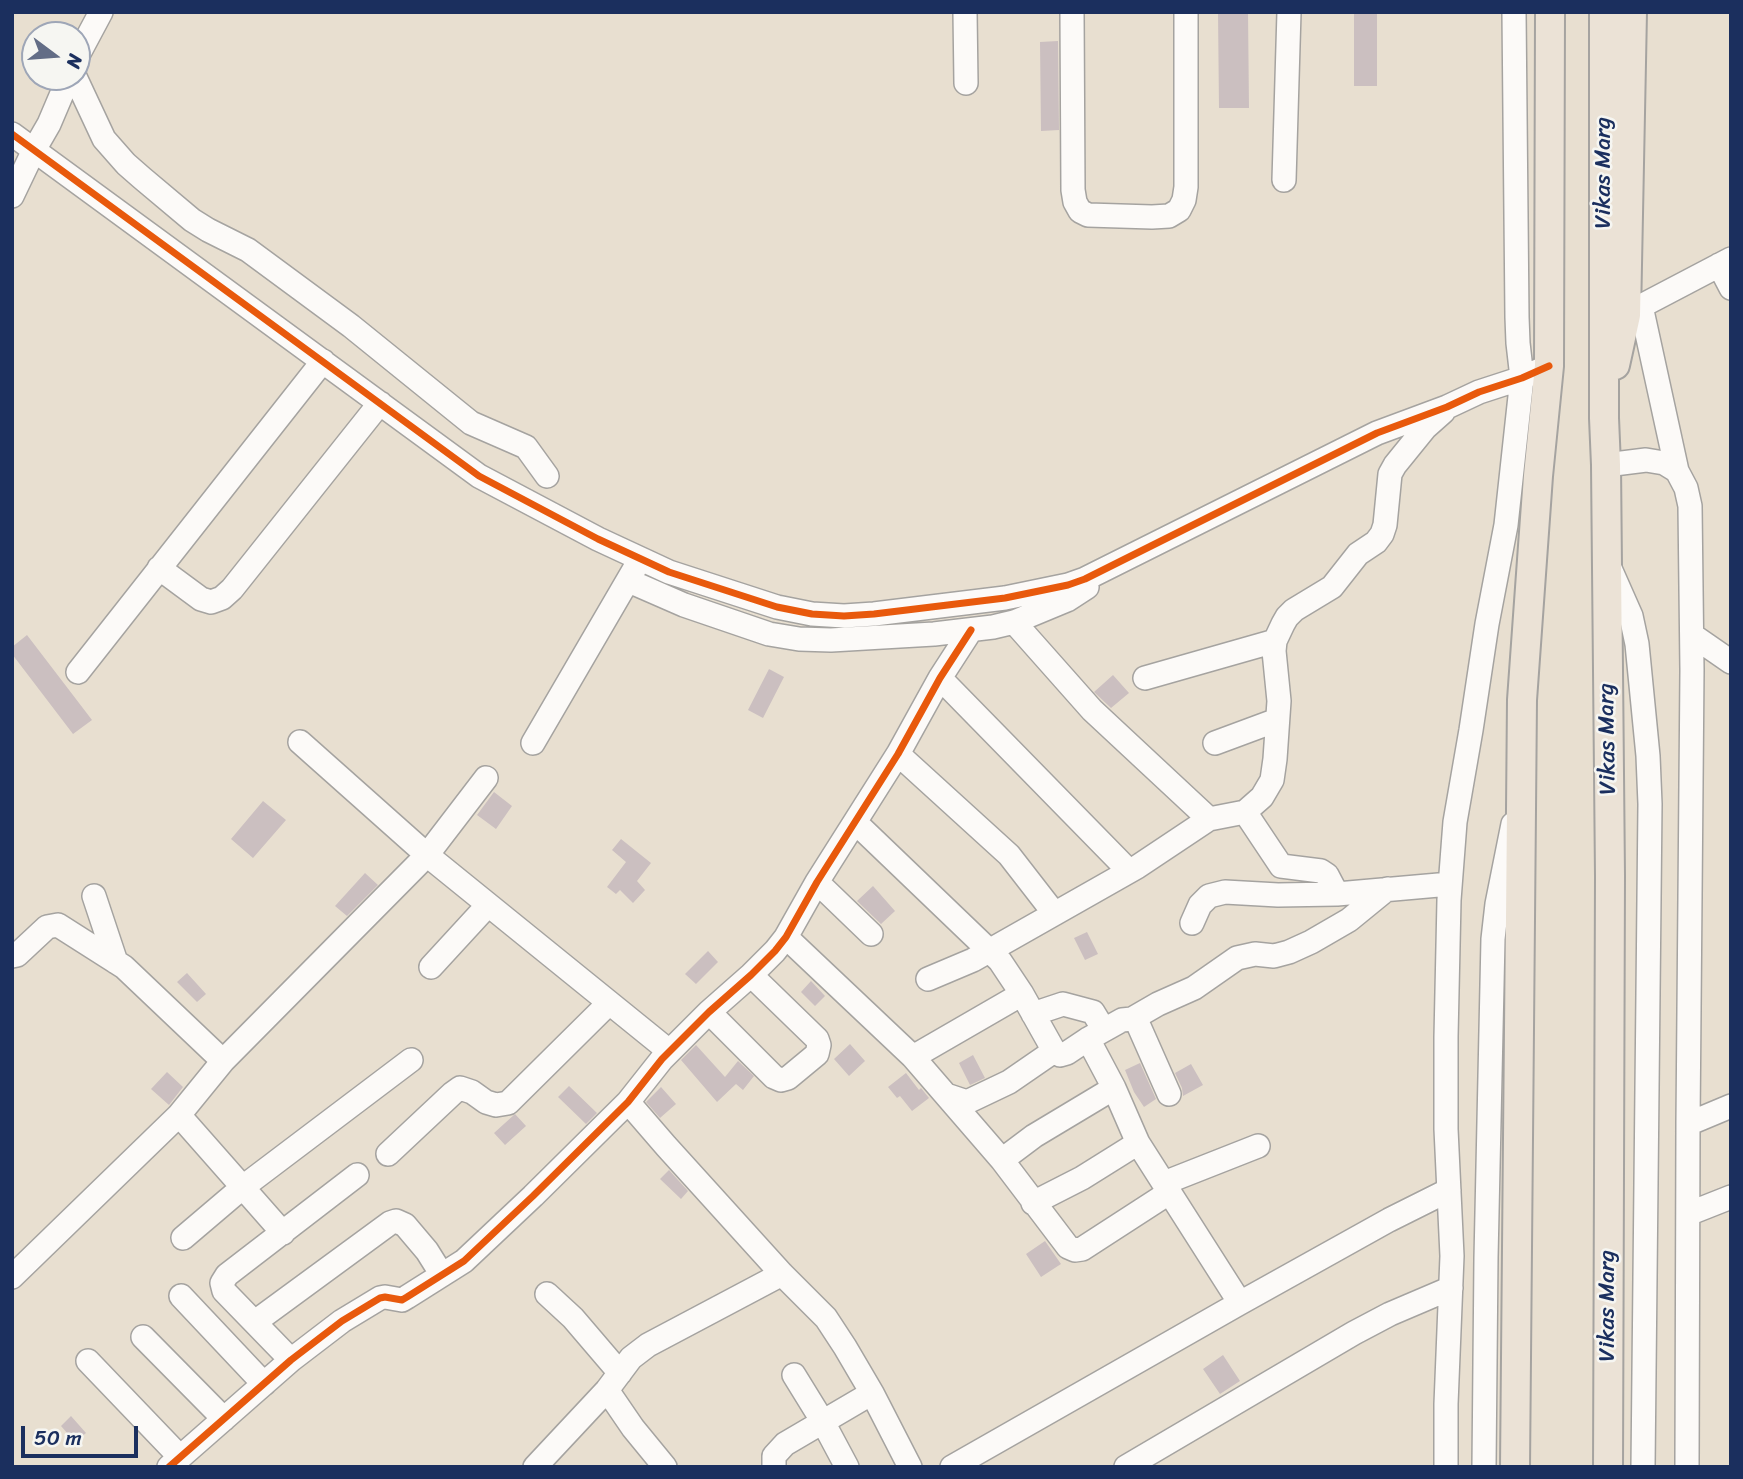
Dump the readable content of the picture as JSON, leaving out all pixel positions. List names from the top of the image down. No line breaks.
{"streets":{"main road":["Vikas Marg"]},"scale_bar":"50 m","north":"right"}
